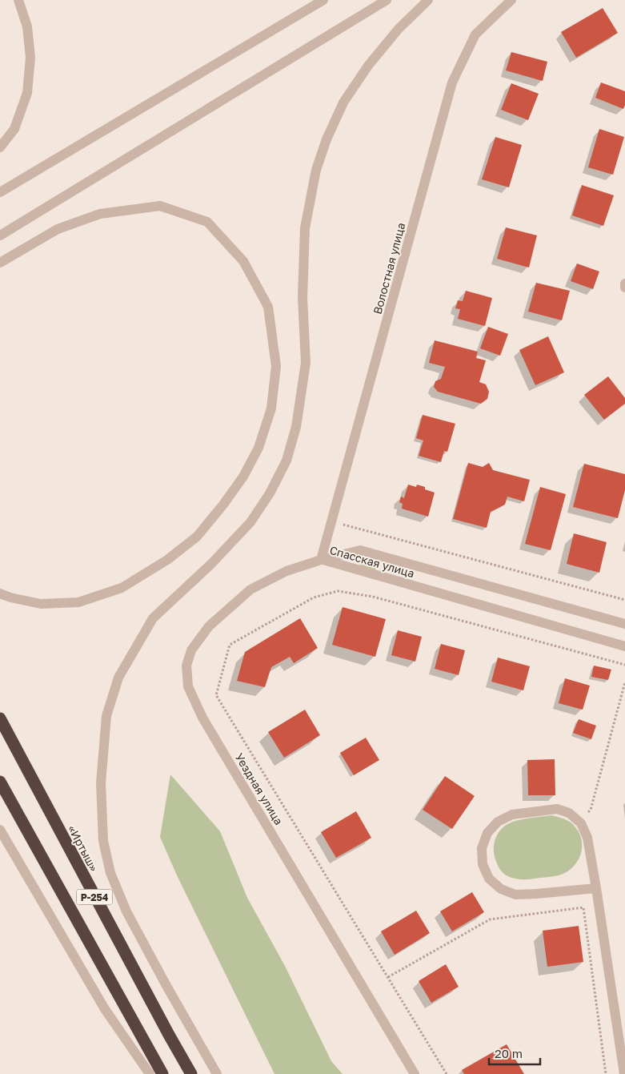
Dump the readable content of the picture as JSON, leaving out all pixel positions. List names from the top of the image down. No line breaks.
{"streets":{"highway":["«Иртыш»","Р-254"],"street":["Волостная улица","Спасская улица","Уездная улица"]},"crossings":[["Волостная улица","Спасская улица"],["Волостная улица","Уездная улица"],["Спасская улица","Уездная улица"]],"scale_bar":"20 m"}
